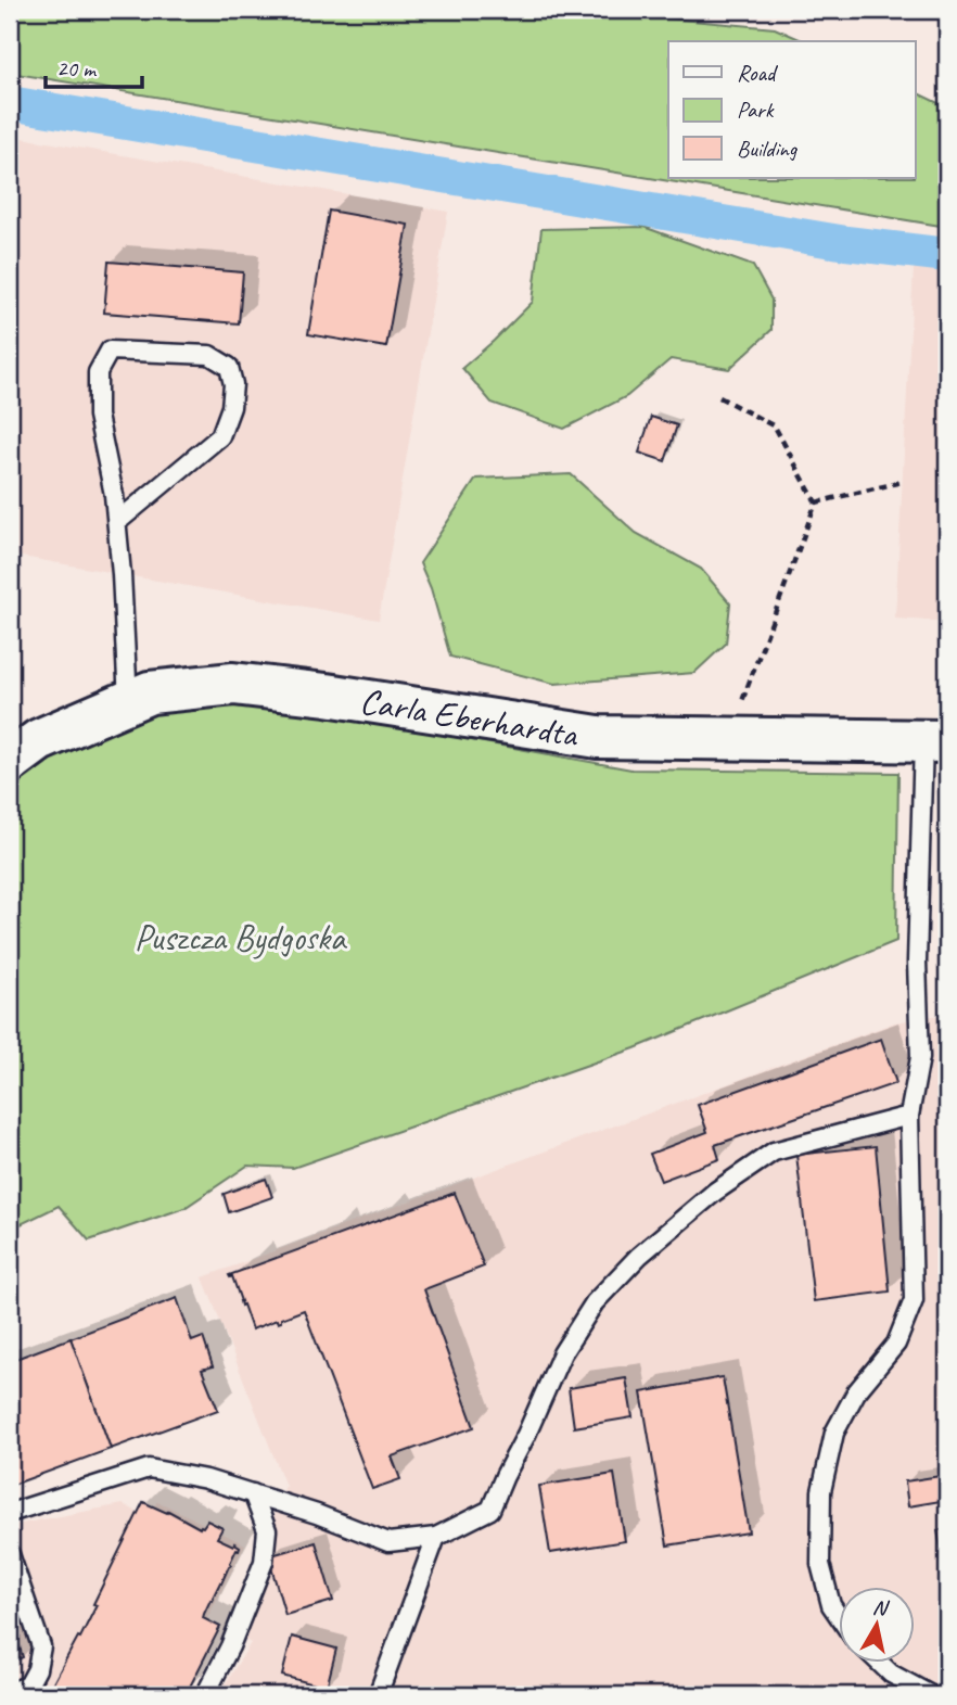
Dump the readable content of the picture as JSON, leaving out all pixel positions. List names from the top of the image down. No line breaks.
{"streets":{"street":["Carla Eberhardta"]},"parks":["Puszcza Bydgoska"],"legend":["Road","Park","Building"],"scale_bar":"20 m","north":"top"}
